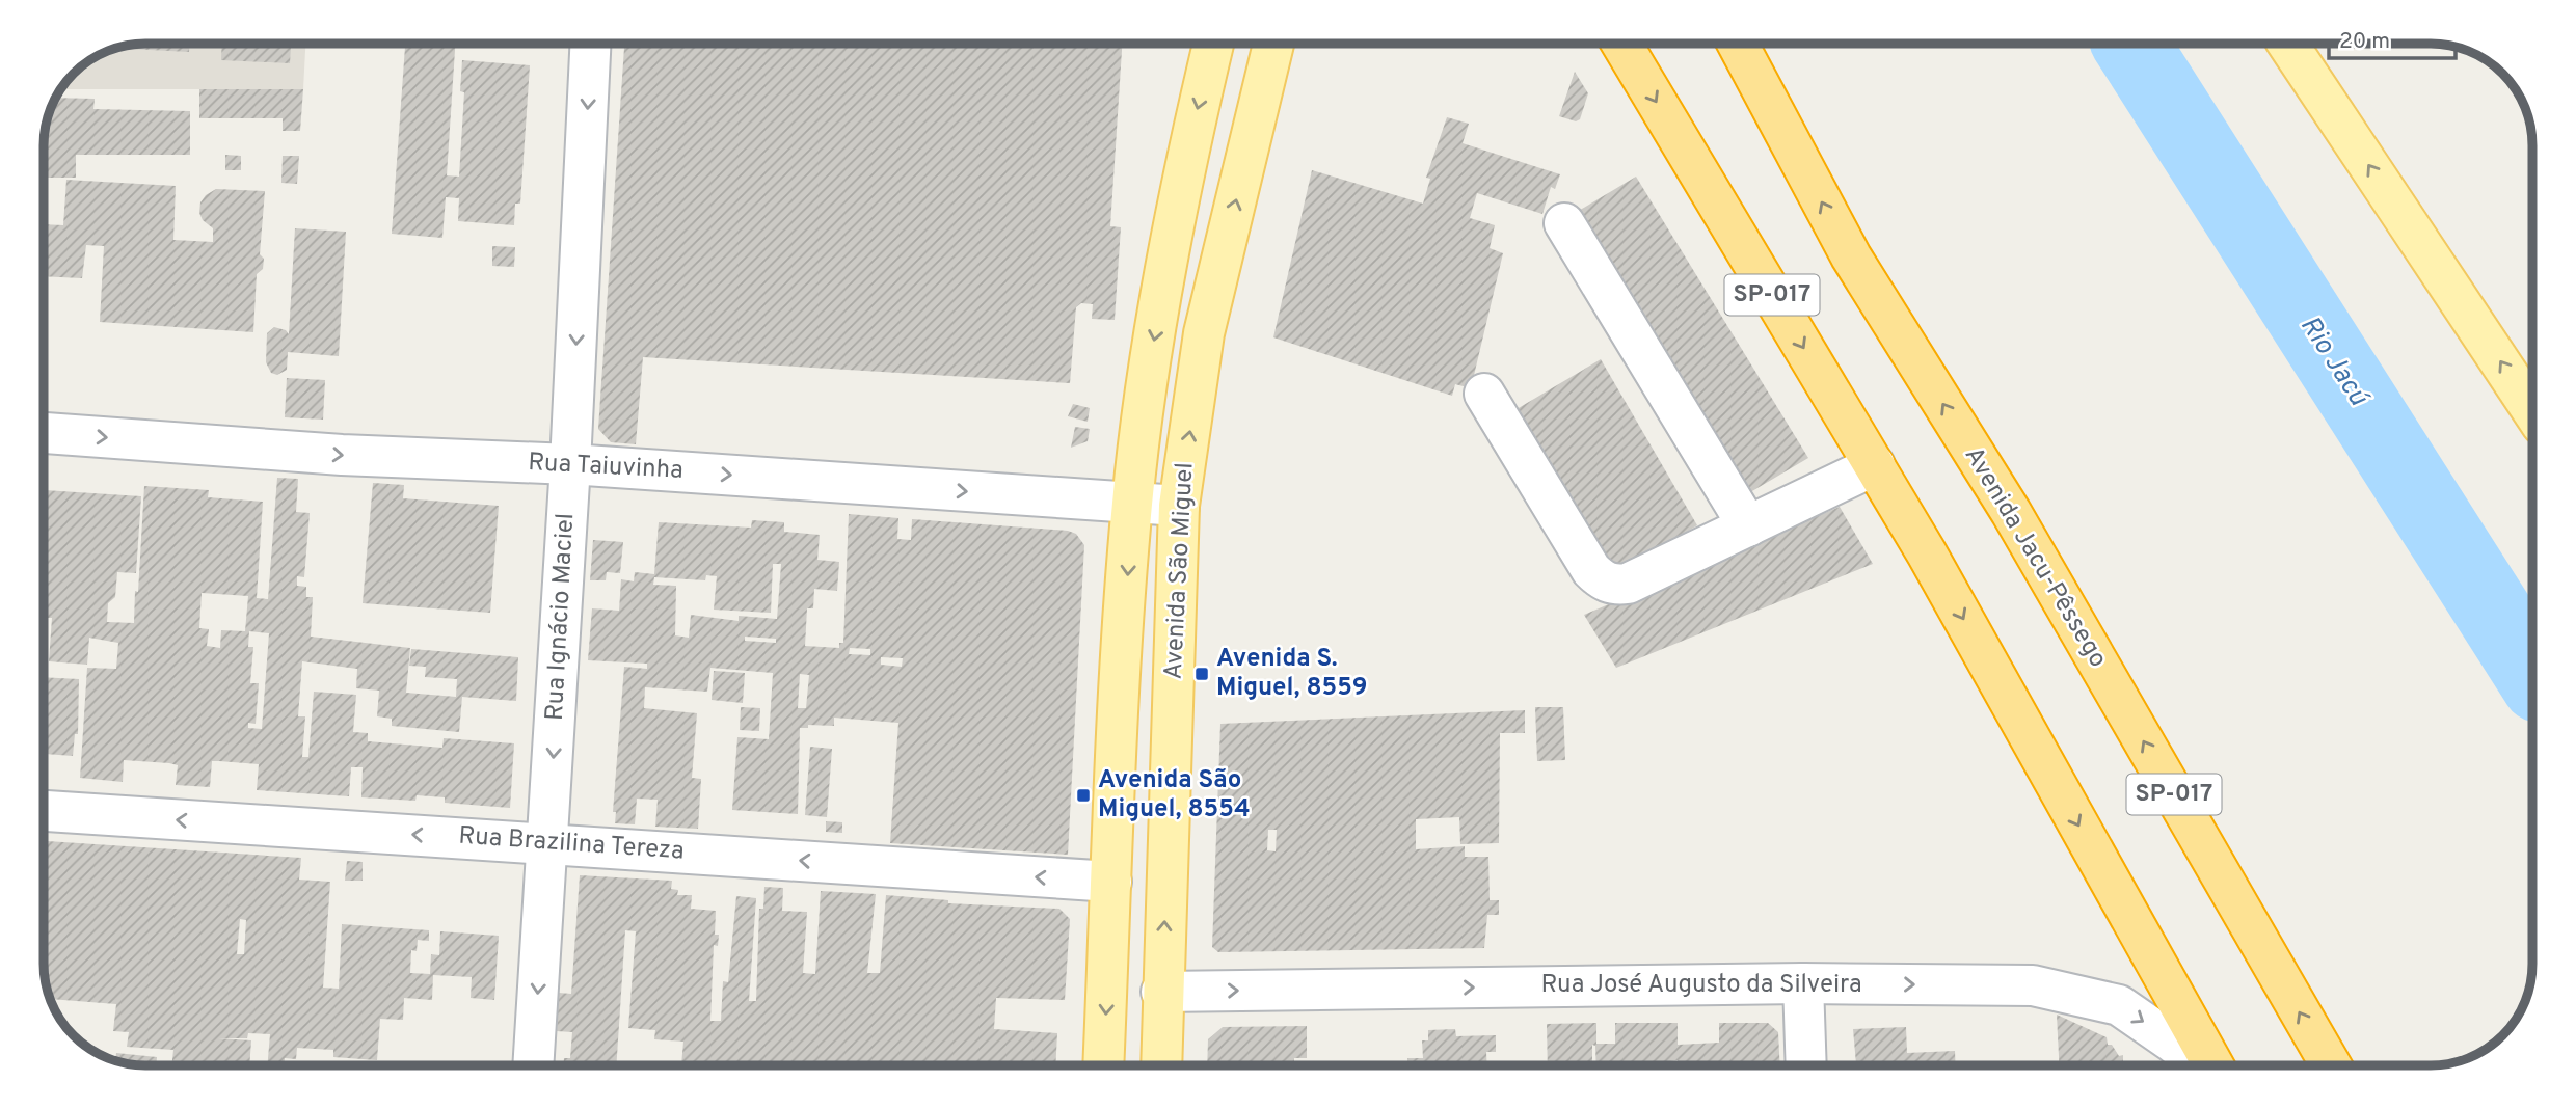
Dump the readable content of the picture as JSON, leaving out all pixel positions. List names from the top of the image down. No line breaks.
{"streets":{"highway":["SP-017","Avenida Jacu-Pêssego"],"main road":["Avenida São Miguel"],"street":["Rua Taiuvinha","Rua Ignácio Maciel","Rua Brazilina Tereza","Rua José Augusto da Silveira"]},"crossings":[["Rua Taiuvinha","Avenida São Miguel"],["Rua Taiuvinha","Rua Ignácio Maciel"],["Avenida São Miguel","Rua Brazilina Tereza"],["Avenida São Miguel","Rua José Augusto da Silveira"],["Rua Ignácio Maciel","Rua Brazilina Tereza"]],"one_way":["Rua Taiuvinha","Rua Ignácio Maciel","Rua Brazilina Tereza","Rua José Augusto da Silveira"],"water":["Rio Jacú"],"places":{"transit":["Avenida S. Miguel, 8559","Avenida São Miguel, 8554"]},"scale_bar":"20 m"}
